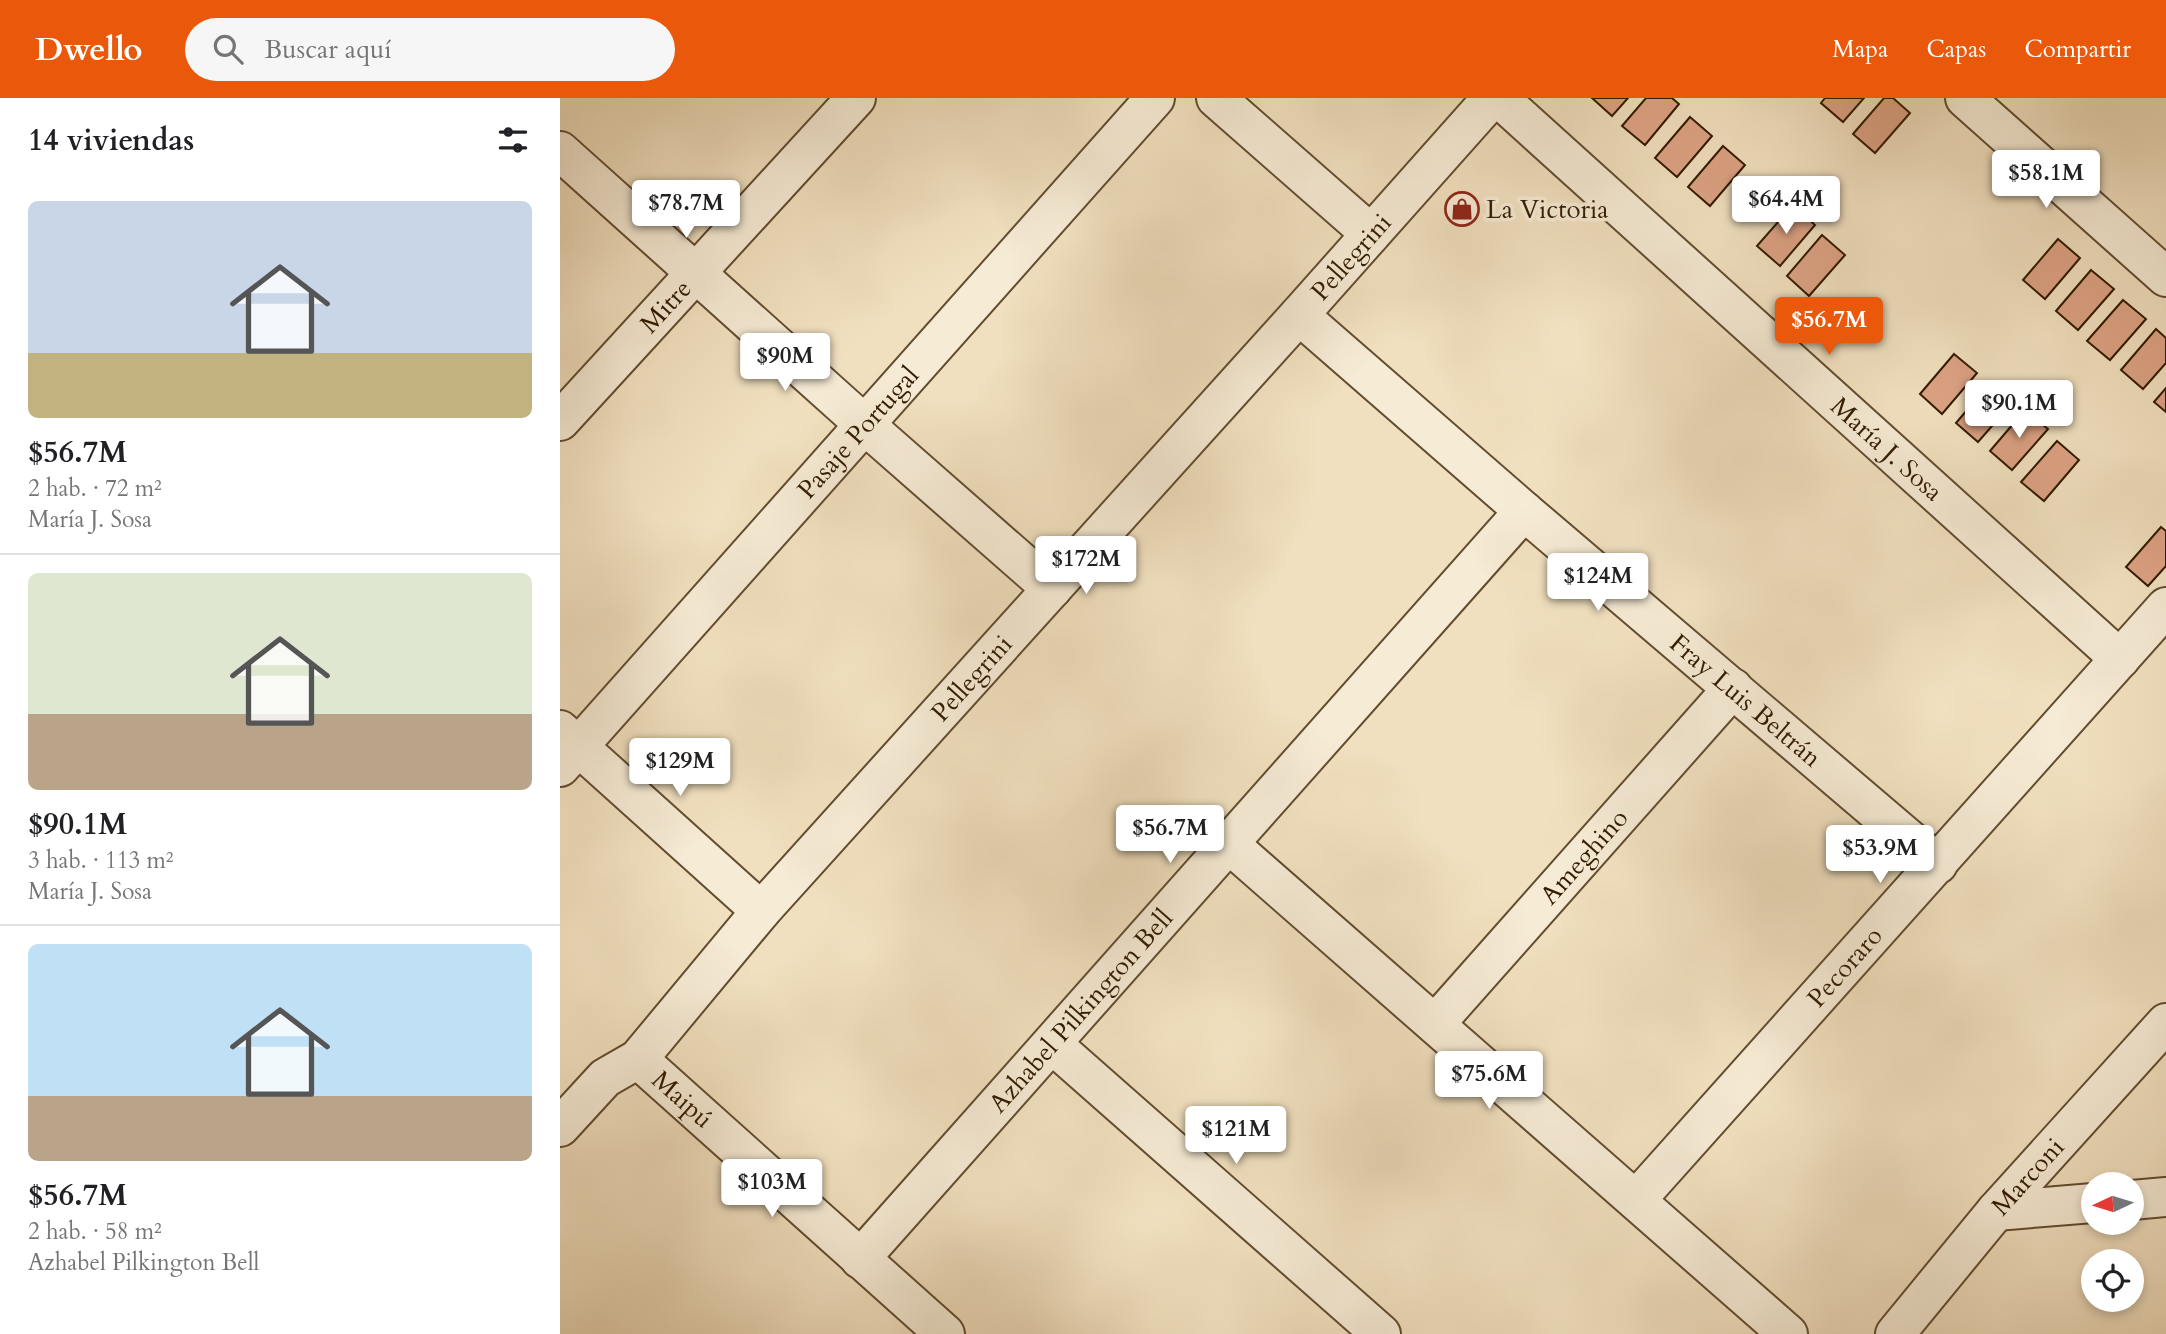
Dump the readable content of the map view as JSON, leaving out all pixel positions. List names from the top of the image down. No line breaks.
{"streets":{"street":["Pellegrini","Mitre","Pasaje Portugal","María J. Sosa","Fray Luis Beltrán","Ameghino","Pecoraro","Azhabel Pilkington Bell","Maipú","Marconi"]},"crossings":[["Pellegrini","Fray Luis Beltrán"],["Pellegrini","Maipú"],["María J. Sosa","Pecoraro"],["Fray Luis Beltrán","Ameghino"],["Fray Luis Beltrán","Pecoraro"],["Fray Luis Beltrán","Azhabel Pilkington Bell"],["Azhabel Pilkington Bell","Maipú"]],"places":{"shop":["La Victoria"]},"north":"left","page":{"header":"Dwello","search":"Buscar aquí","nav":["Mapa","Capas","Compartir"],"heading":"14 viviendas","price":["$58.1M","$64.4M","$78.7M","$56.7M","$90M","$90.1M","$172M","$124M","$129M","$56.7M","$53.9M","$75.6M","$121M","$103M"],"list":[{"name":"$56.7M","note":"2 hab. · 72 m² · María J. Sosa"},{"name":"$90.1M","note":"3 hab. · 113 m² · María J. Sosa"},{"name":"$56.7M","note":"2 hab. · 58 m² · Azhabel Pilkington Bell"}]}}
